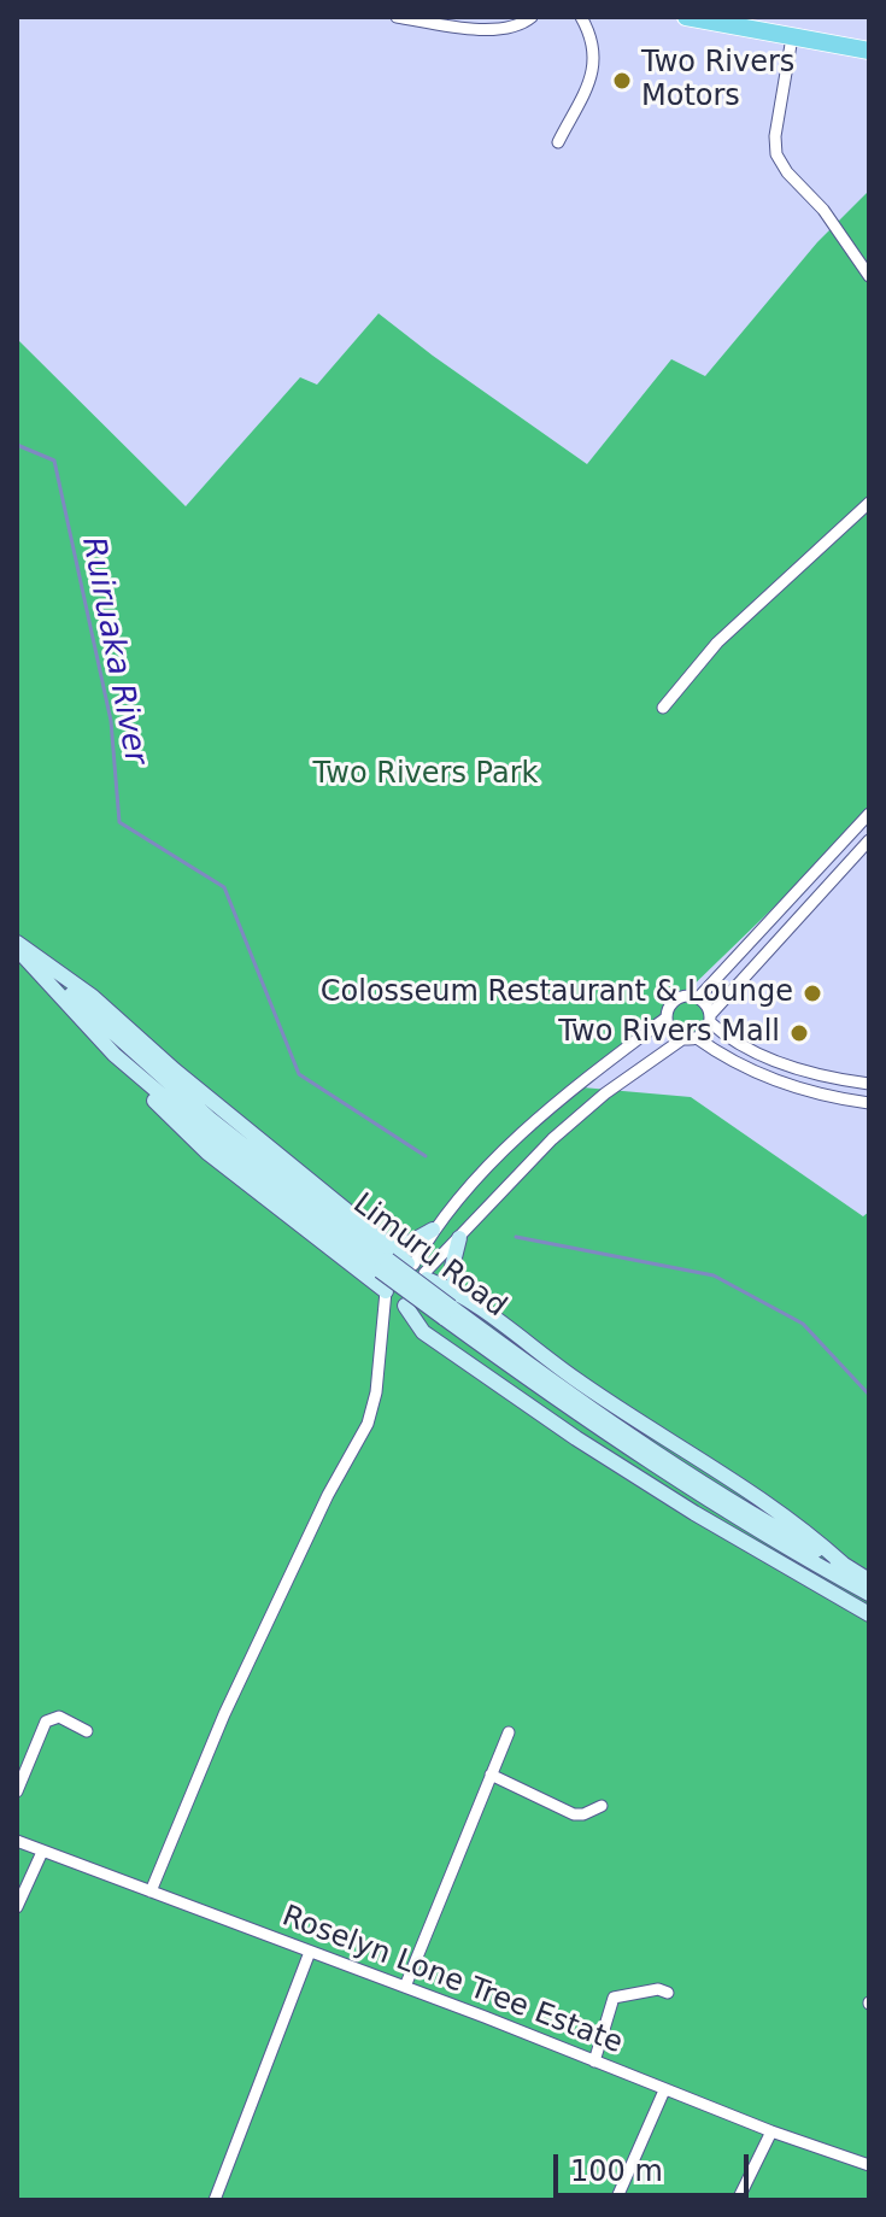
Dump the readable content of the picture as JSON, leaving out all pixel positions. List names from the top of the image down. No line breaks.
{"streets":{"main road":["Limuru Road"],"street":["Roselyn Lone Tree Estate"]},"water":["Ruiruaka River"],"parks":["Two Rivers Park"],"places":["Two Rivers Motors","Colosseum Restaurant & Lounge","Two Rivers Mall"],"scale_bar":"100 m"}
